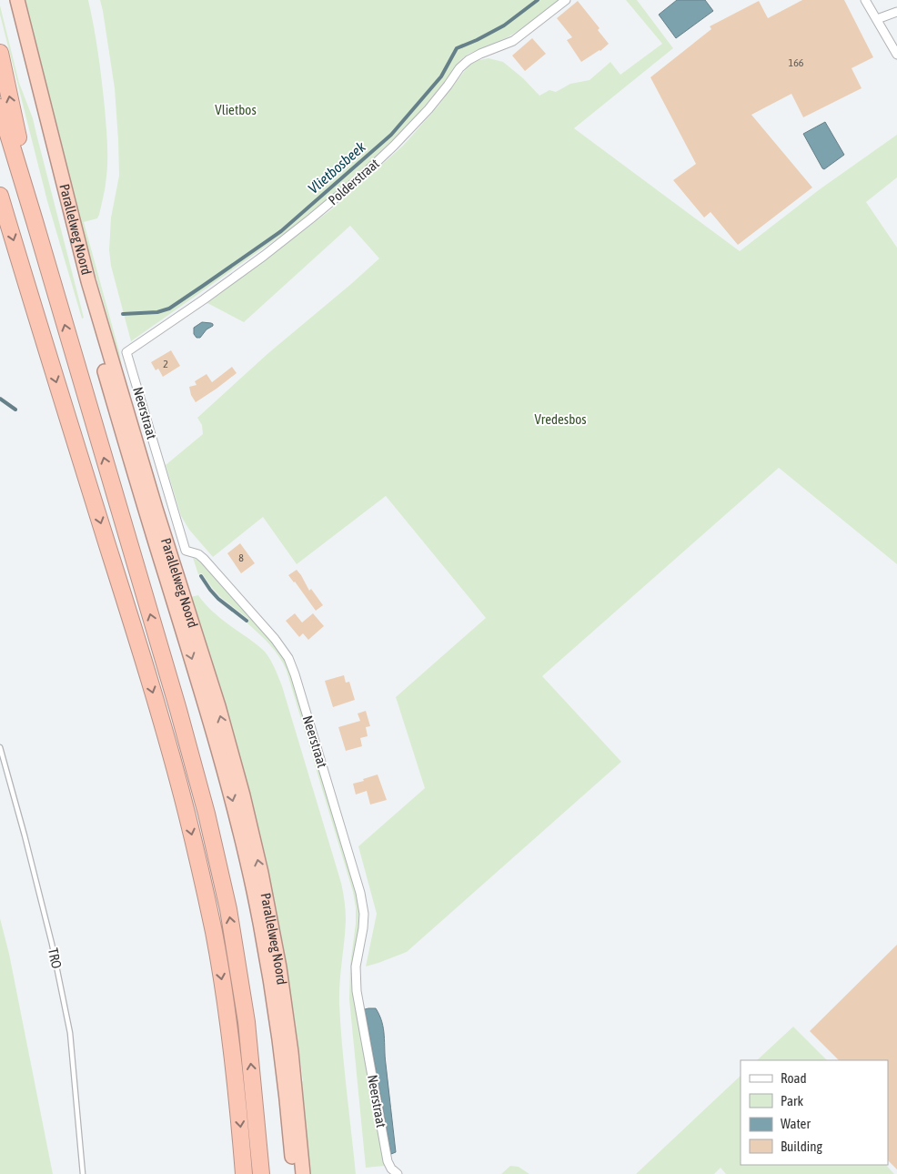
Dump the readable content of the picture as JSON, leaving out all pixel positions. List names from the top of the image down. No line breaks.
{"streets":{"highway":["Parallelweg Noord"],"street":["Polderstraat","Neerstraat"],"lane":["TRO"]},"crossings":[["Polderstraat","Neerstraat"]],"water":["Vlietbosbeek"],"parks":["Vlietbos","Vredesbos"],"house_numbers":["166","2","8"],"legend":["Road","Park","Water","Building"]}
